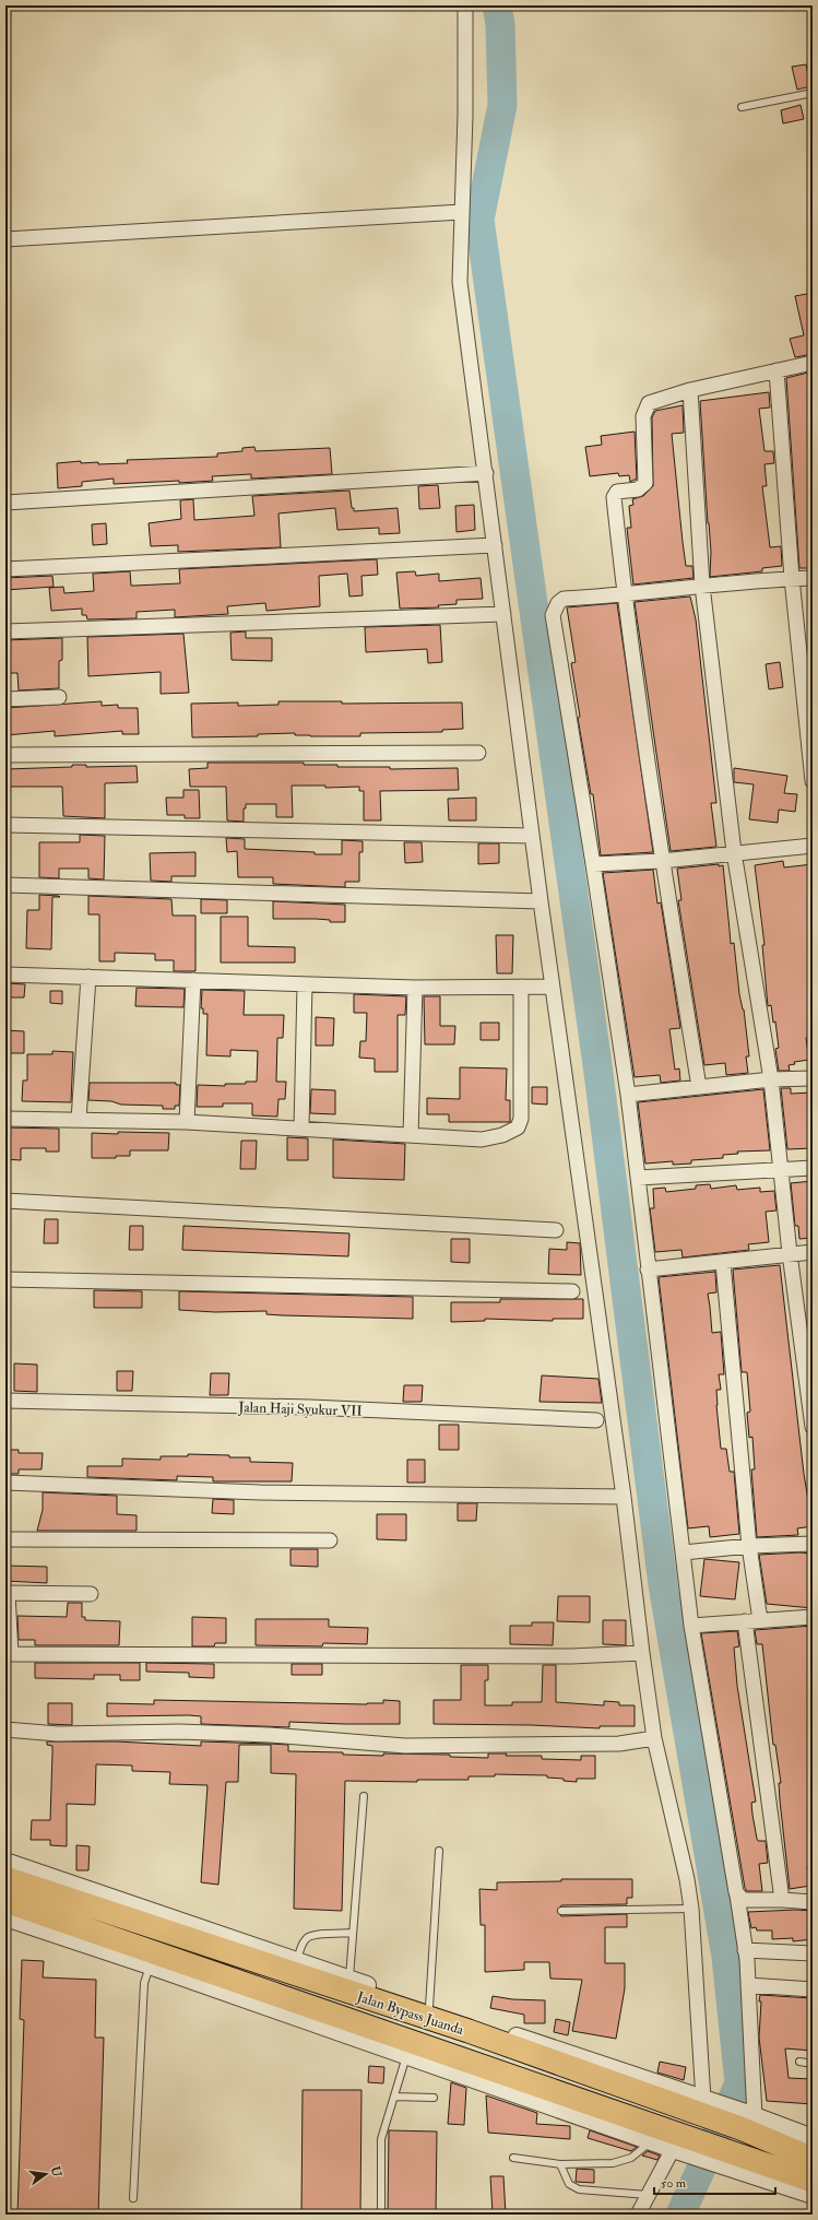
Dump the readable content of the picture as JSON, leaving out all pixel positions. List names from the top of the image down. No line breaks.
{"streets":{"highway":["Jalan Bypass Juanda"],"street":["Jalan Haji Syukur VII"]},"scale_bar":"50 m","north":"right"}
